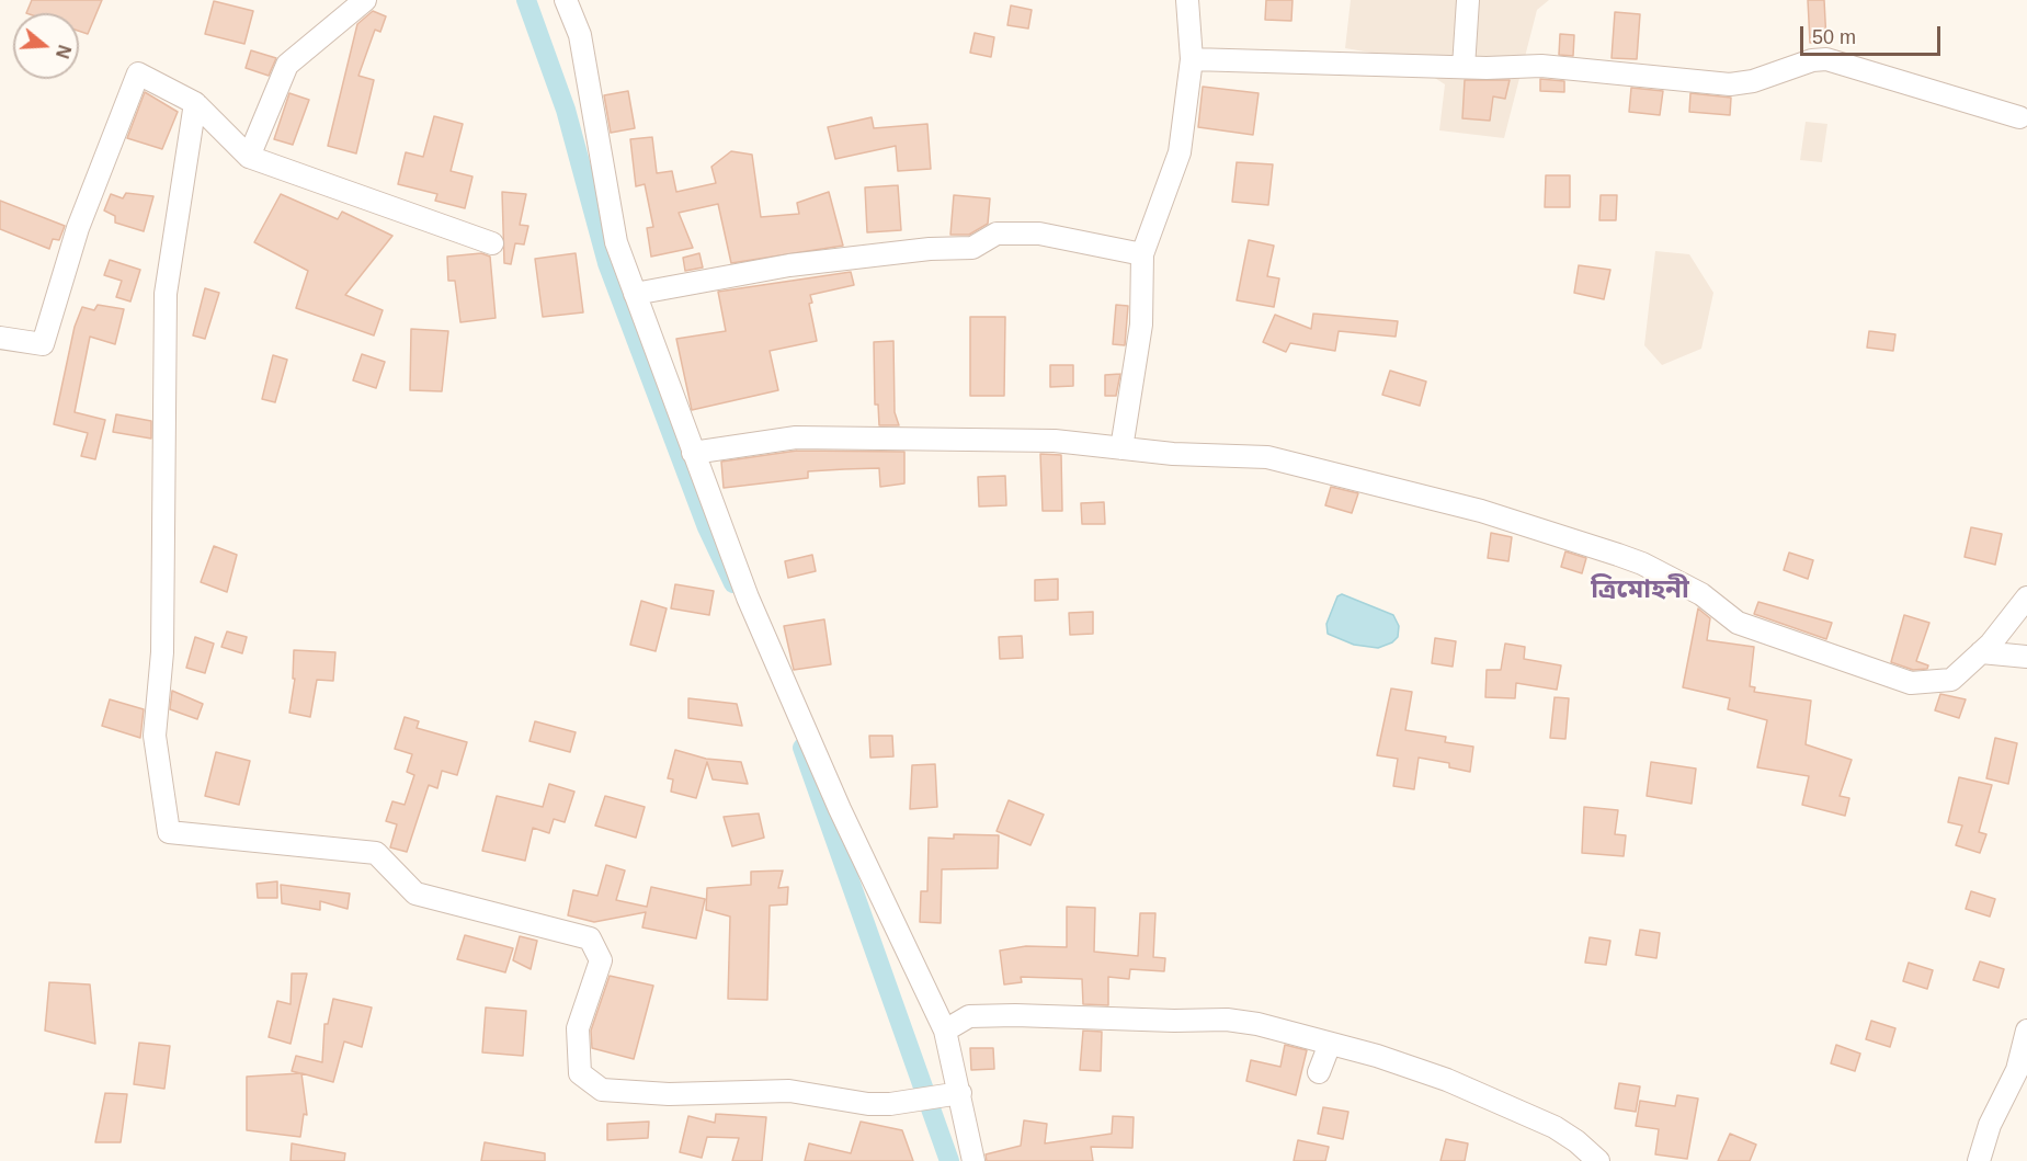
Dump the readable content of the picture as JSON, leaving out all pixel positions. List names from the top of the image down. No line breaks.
{"districts":["ত্রিমোহনী"],"scale_bar":"50 m","north":"right"}
